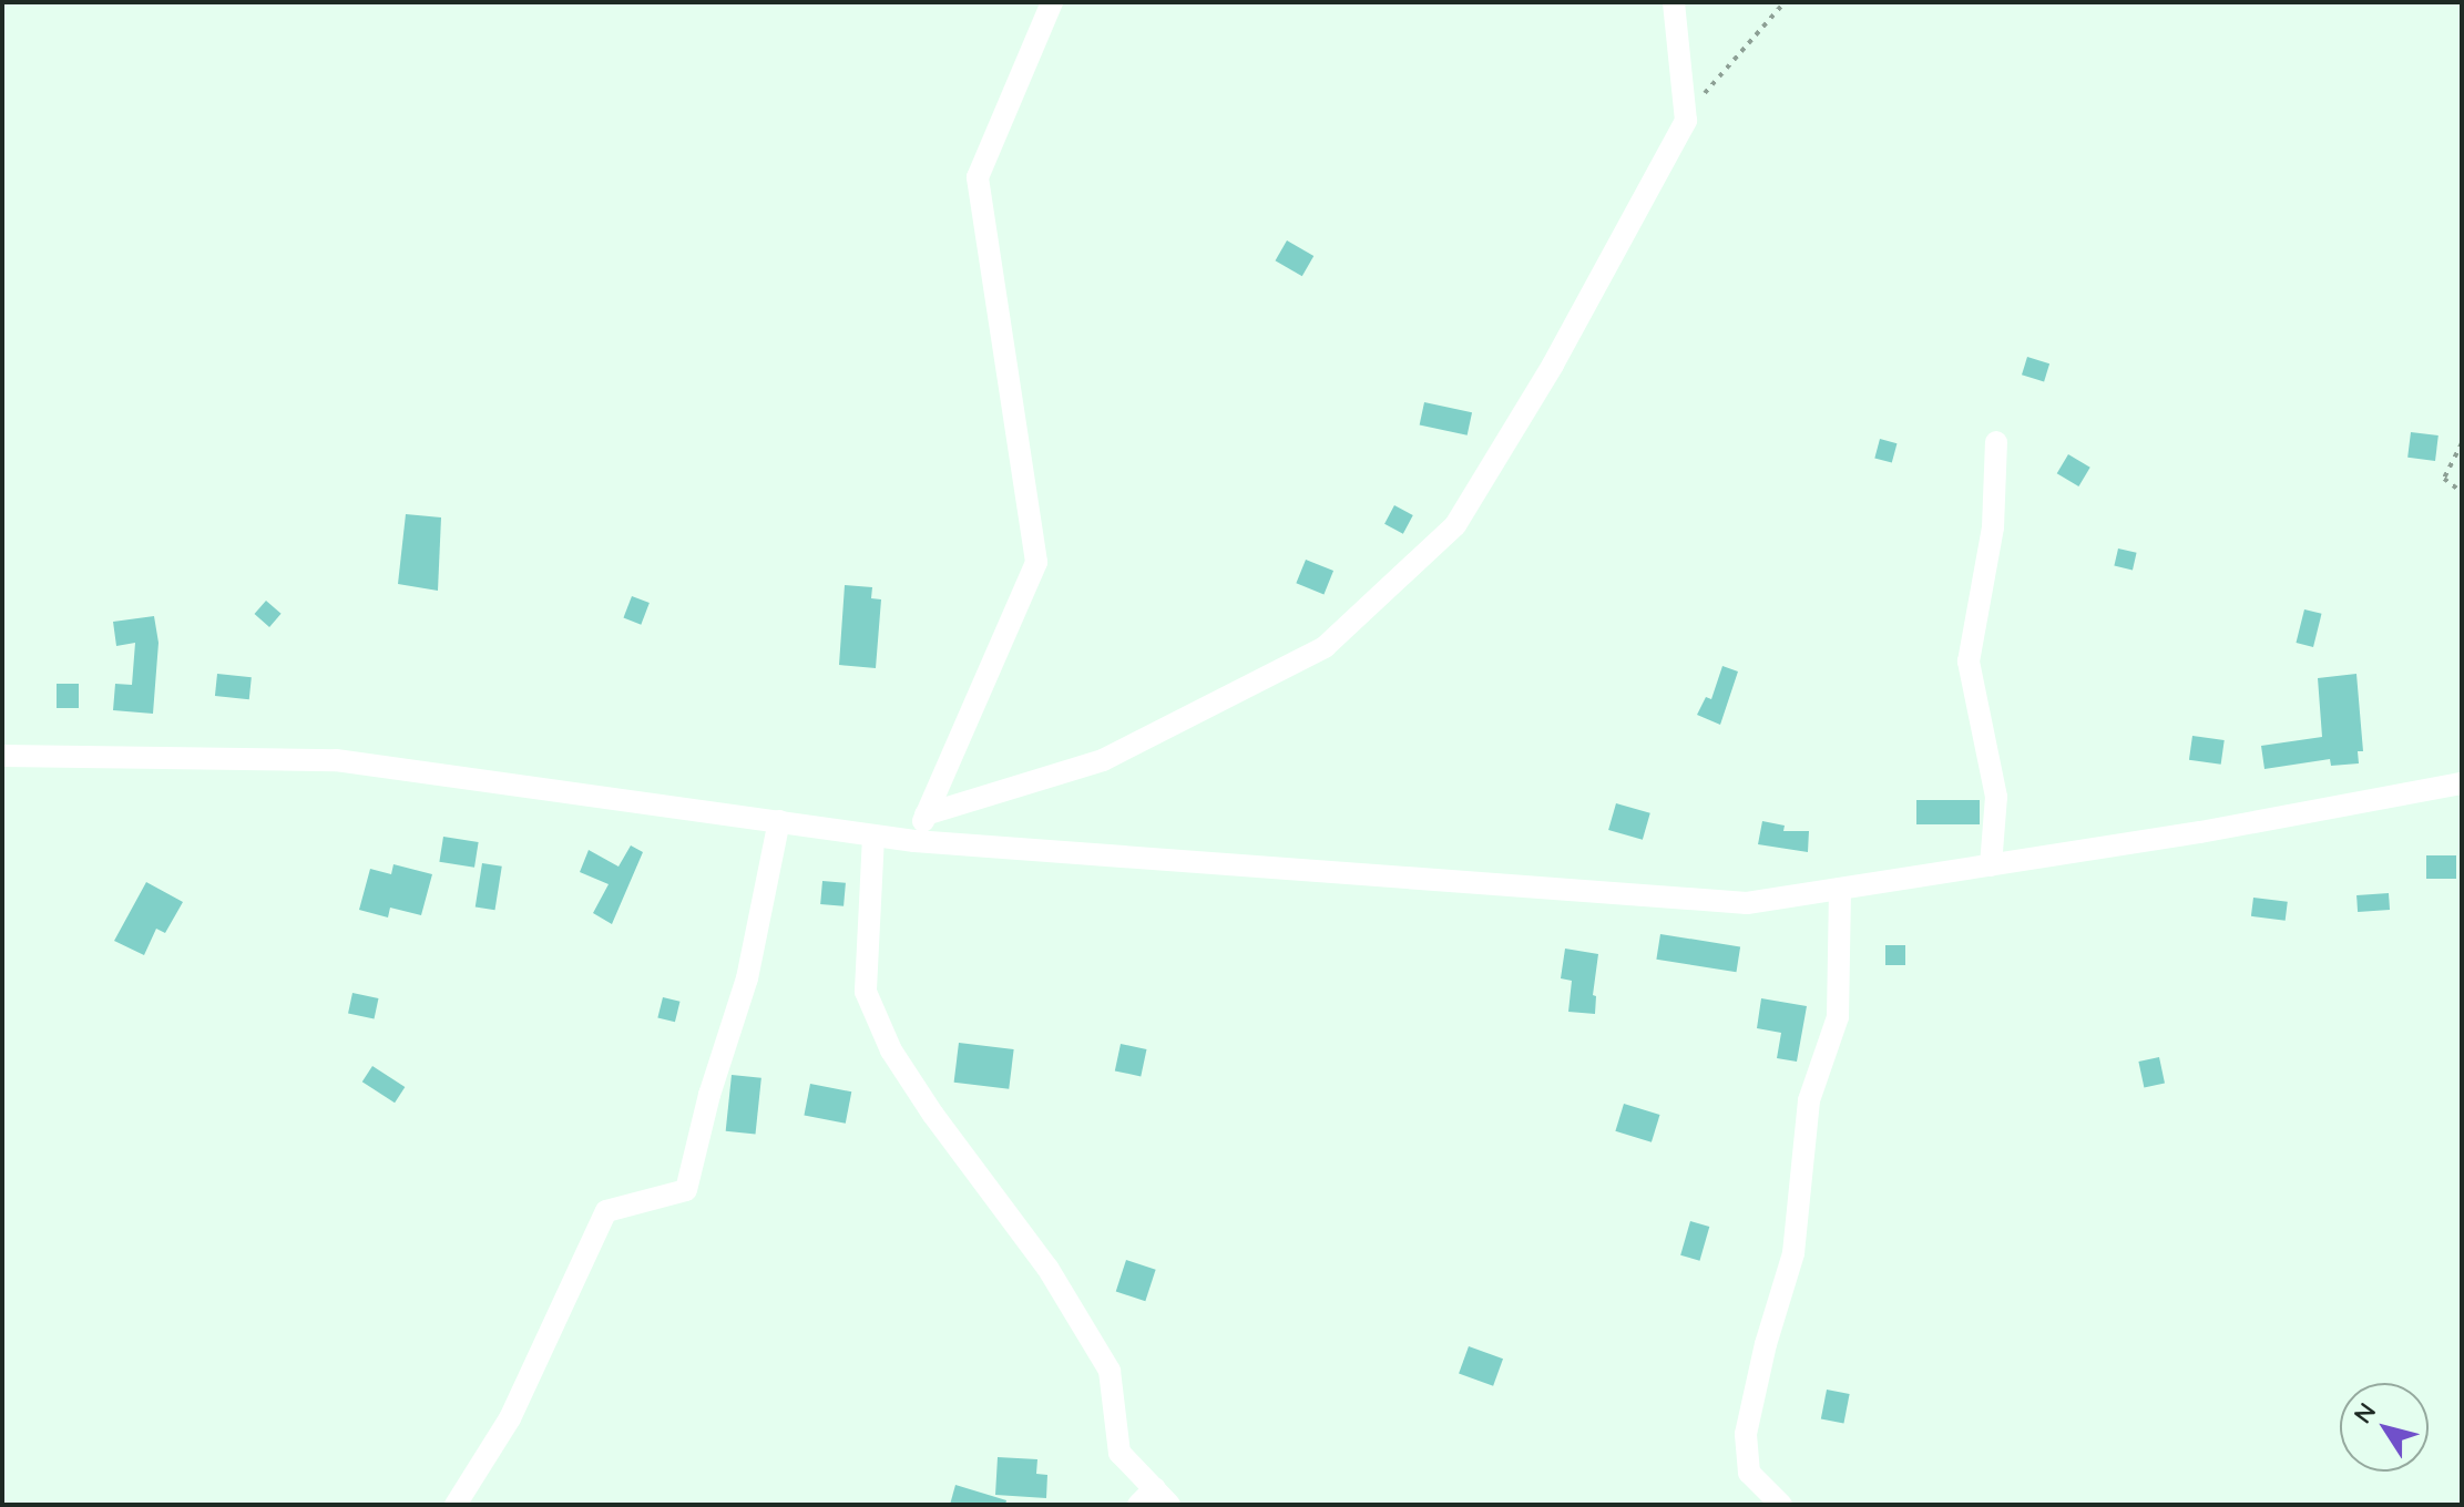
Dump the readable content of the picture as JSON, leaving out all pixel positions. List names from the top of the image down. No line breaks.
{"north":"top left"}
